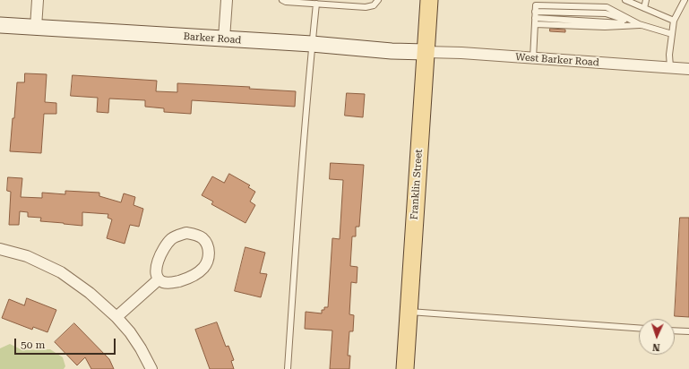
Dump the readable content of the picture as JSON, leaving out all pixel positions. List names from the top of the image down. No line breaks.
{"streets":{"main road":["Franklin Street"],"street":["Barker Road","West Barker Road"]},"crossings":[["Barker Road","West Barker Road"],["Barker Road","Franklin Street"],["West Barker Road","Franklin Street"]],"scale_bar":"50 m","north":"bottom"}
